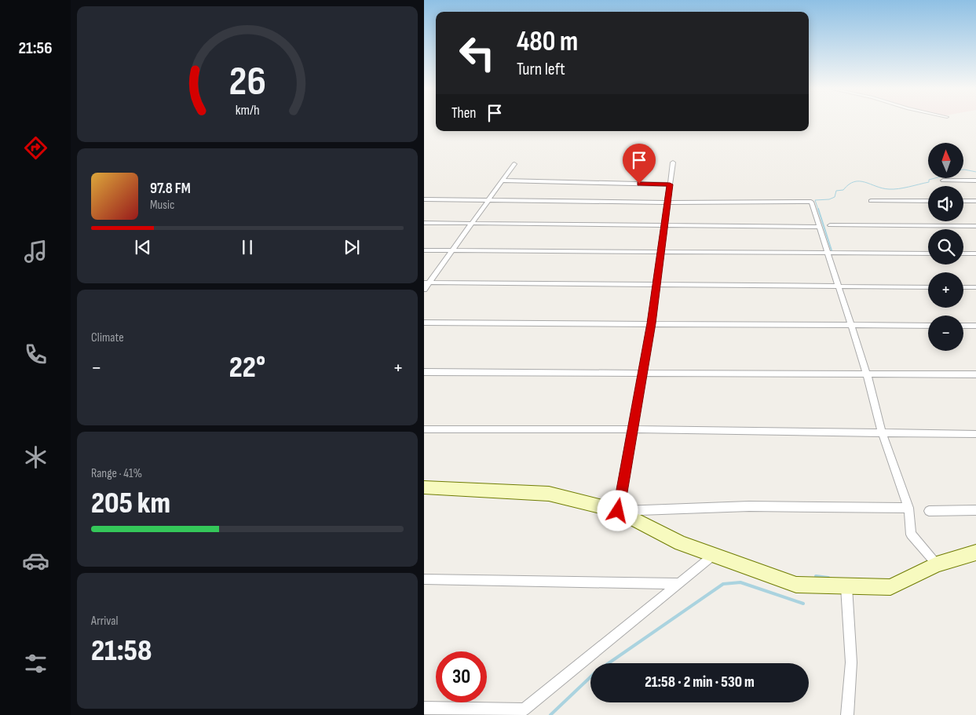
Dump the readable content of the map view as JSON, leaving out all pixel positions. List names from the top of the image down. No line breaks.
{"north":"top","page":{"tabs":"21:56","turn":["480 m","Turn left"],"then":"Then","map_buttons":["+","−"],"song":["97.8 FM","Music"],"tile":["Climate",["Range · 41%","205 km"],["Arrival","21:58"]],"heat":["−","22°","+"],"limit":"30","trip":"21:58 · 2 min · 530 m","gauge":["26","km/h"]}}
